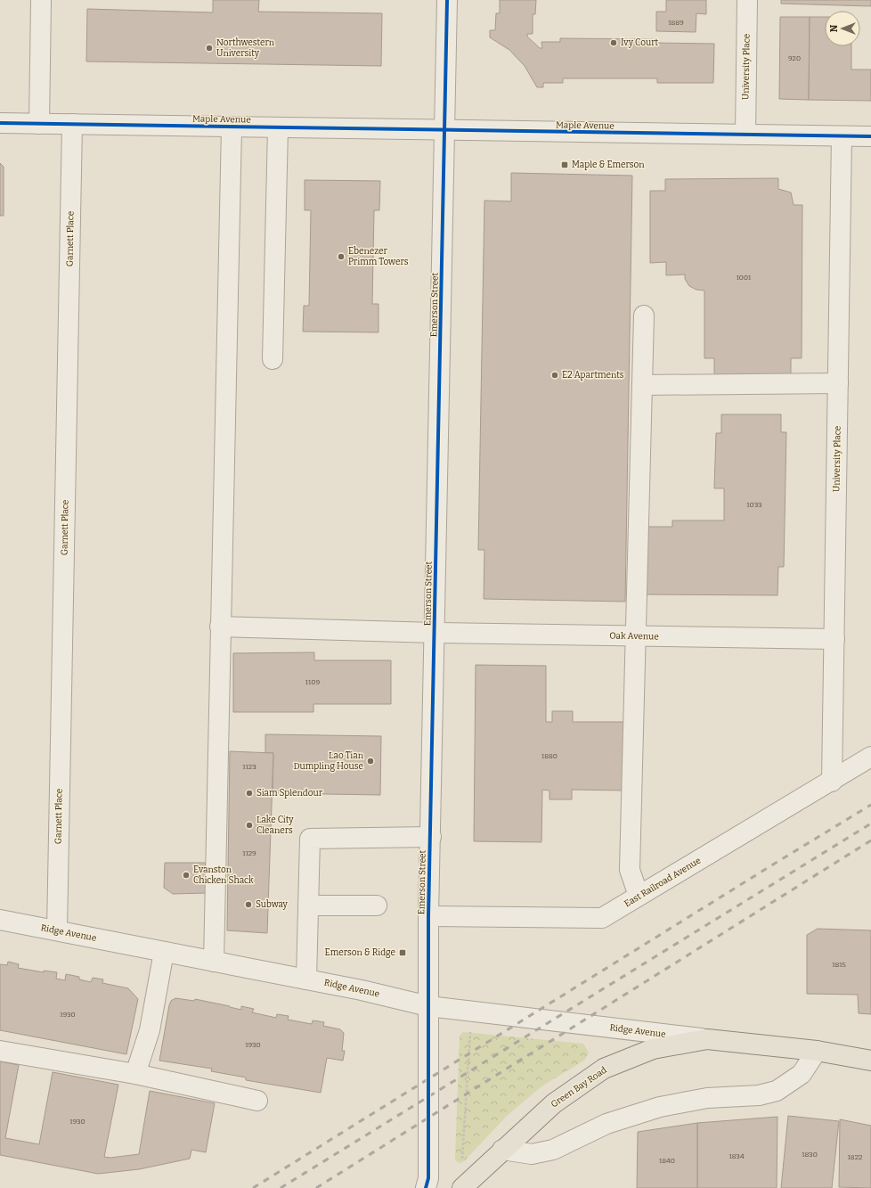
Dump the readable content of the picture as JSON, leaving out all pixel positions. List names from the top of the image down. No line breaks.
{"streets":{"main road":["Green Bay Road"],"street":["University Place","Maple Avenue","Garnett Place","Emerson Street","Oak Avenue","East Railroad Avenue","Ridge Avenue"]},"crossings":[["University Place","Maple Avenue"],["University Place","Oak Avenue"],["University Place","East Railroad Avenue"],["Maple Avenue","Garnett Place"],["Maple Avenue","Emerson Street"],["Garnett Place","Ridge Avenue"],["Emerson Street","Oak Avenue"],["Emerson Street","East Railroad Avenue"],["Emerson Street","Ridge Avenue"],["Ridge Avenue","Green Bay Road"]],"places":{"other":["Ivy Court","Northwestern University","Ebenezer Primm Towers","E2 Apartments","Lao Tian Dumpling House","Siam Splendour","Lake City Cleaners","Evanston Chicken Shack","Subway"],"transit":["Maple & Emerson","Emerson & Ridge"]},"house_numbers":["1889","920","1001","1033","1109","1880","1123","1129","1815","1930","1930","1930","1830","1834","1822","1840"],"north":"left"}
